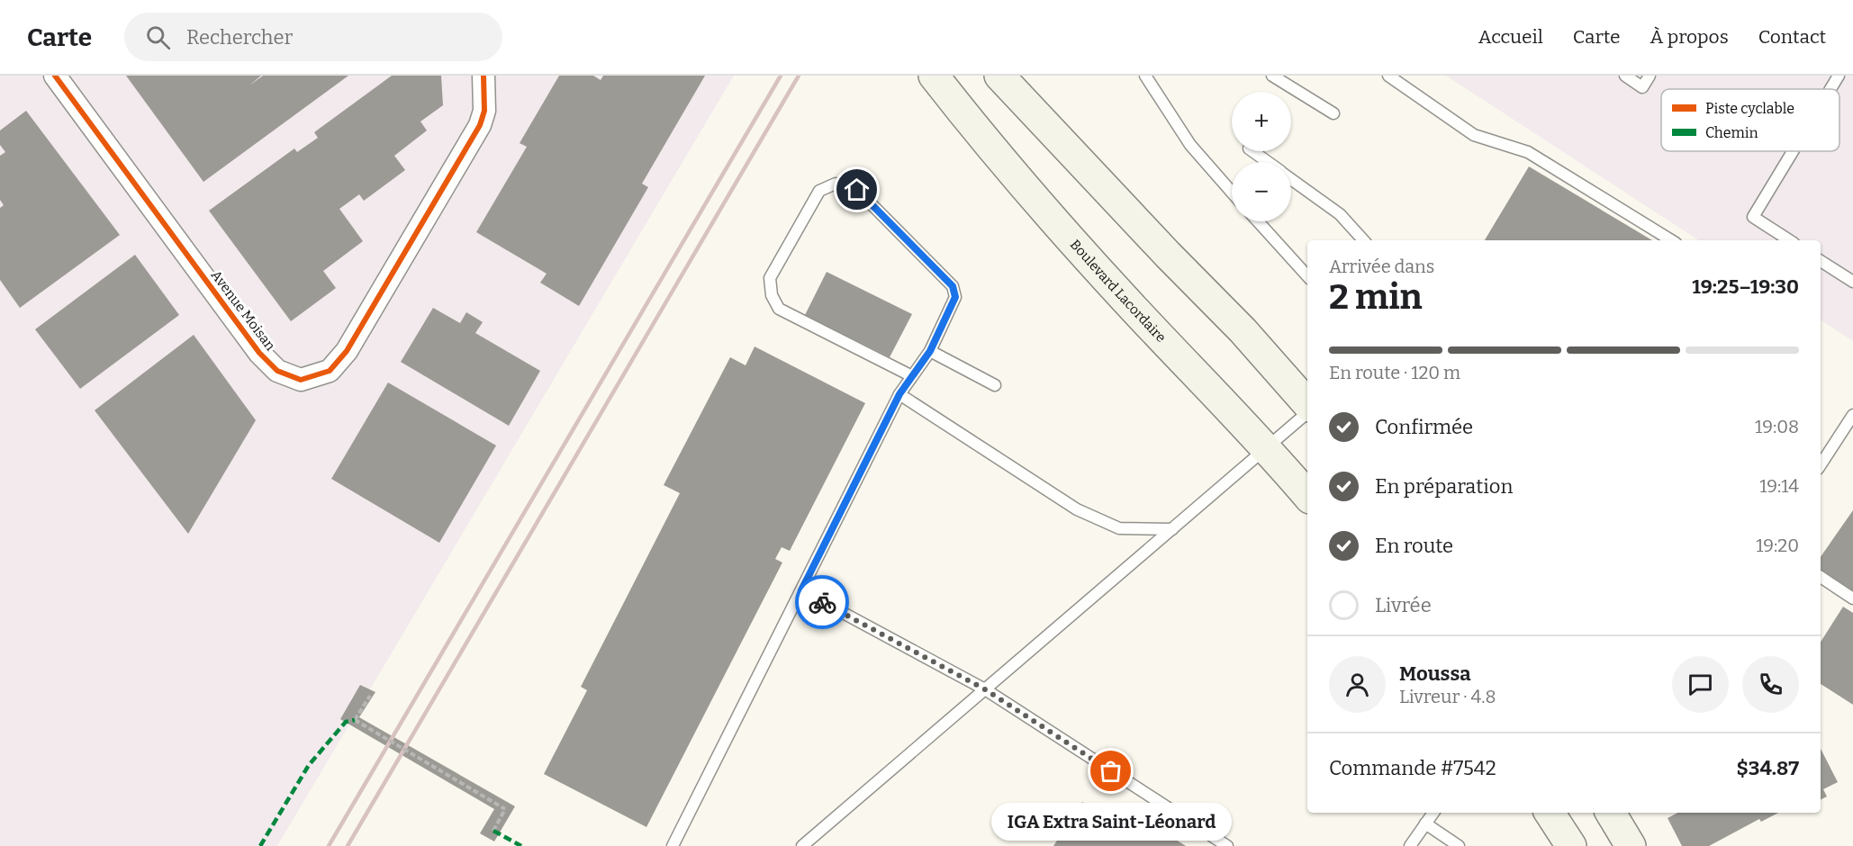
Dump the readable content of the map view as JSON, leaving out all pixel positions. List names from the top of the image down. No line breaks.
{"streets":{"main road":["Boulevard Lacordaire"],"street":["Avenue Moisan"]},"places":["IGA Extra Saint-Léonard"],"legend":["Piste cyclable","Chemin"],"page":{"header":"Carte","search":"Rechercher","nav":["Accueil","Carte","À propos","Contact"],"map_buttons":["+","−"],"heading":["2 min","Arrivée dans","19:25–19:30"],"panel":["Moussa","Livreur · 4.8","Commande #7542","$34.87"],"bar":"En route · 120 m","list":[["Confirmée","19:08"],["En préparation","19:14"],["En route","19:20"],"Livrée"],"bubble":"IGA Extra Saint-Léonard"}}
